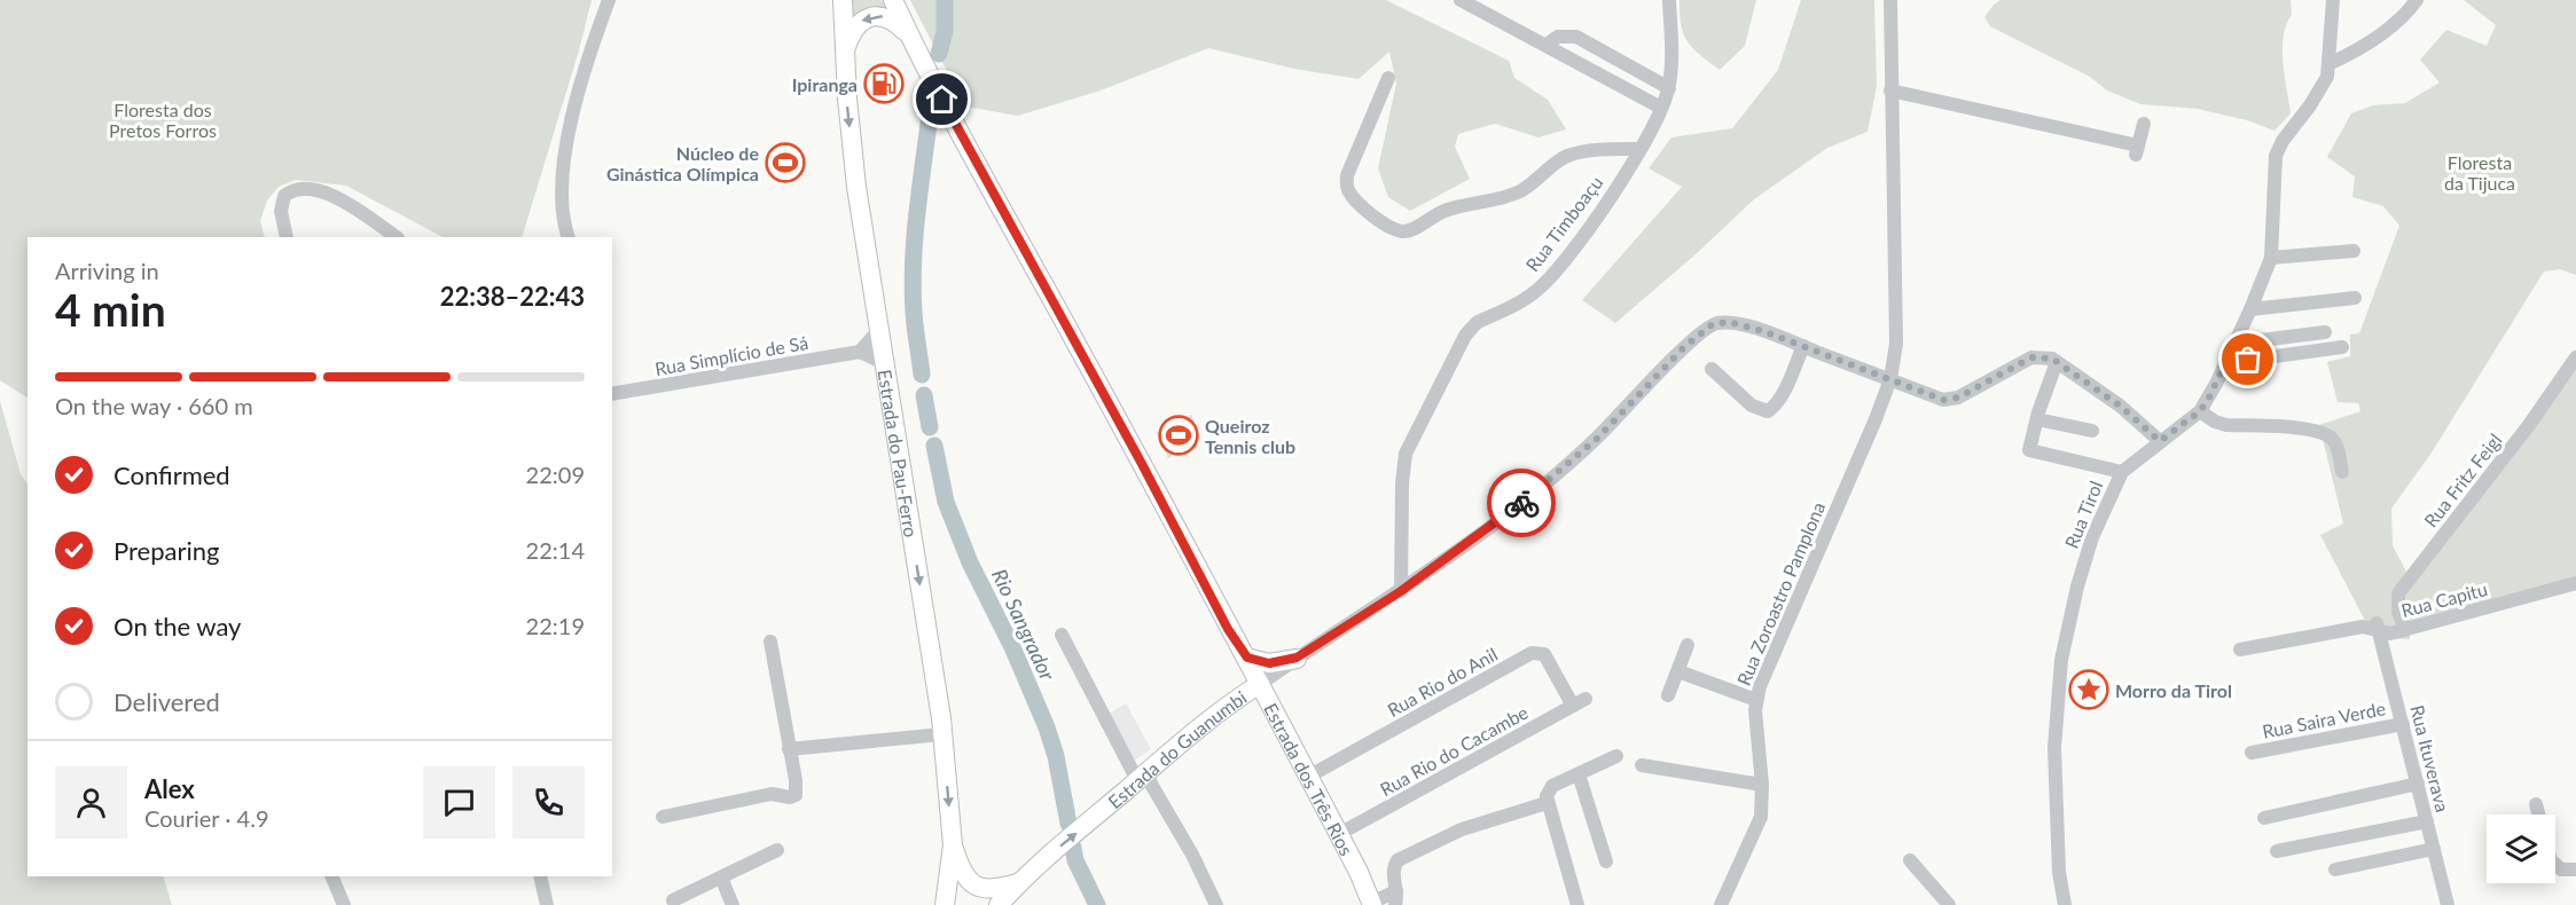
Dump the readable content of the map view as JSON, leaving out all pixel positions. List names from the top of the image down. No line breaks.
{"streets":{"main road":["Estrada do Pau-Ferro","Estrada do Guanumbi","Estrada dos Três Rios"],"street":["Rua Timboaçu","Rua Simplício de Sá","Rua Fritz Feigl","Rua Tirol","Rua Zoroastro Pamplona","Rua Capitu","Rua Rio do Anil","Rua Saira Verde","Rua Rio do Cacambe","Rua Ituverava"]},"crossings":[["Rua Timboaçu","Estrada do Guanumbi"],["Rua Fritz Feigl","Rua Capitu"],["Rua Zoroastro Pamplona","Estrada do Guanumbi"],["Rua Capitu","Rua Ituverava"],["Rua Rio do Anil","Rua Rio do Cacambe"],["Rua Rio do Anil","Estrada dos Três Rios"],["Rua Saira Verde","Rua Ituverava"],["Estrada do Guanumbi","Estrada dos Três Rios"],["Rua Rio do Cacambe","Estrada dos Três Rios"]],"one_way":["Estrada do Pau-Ferro"],"water":["Rio Sangrador"],"parks":["Floresta dos Pretos Forros","Floresta da Tijuca"],"places":{"fuel station":["Ipiranga"],"sports":["Núcleo de Ginástica Olímpica","Queiroz Tennis club"],"place":["Morro da Tirol"]},"page":{"heading":["4 min","Arriving in","22:38–22:43"],"panel":["Alex","Courier · 4.9"],"bar":"On the way · 660 m","list":[["Confirmed","22:09"],["Preparing","22:14"],["On the way","22:19"],"Delivered"]}}
